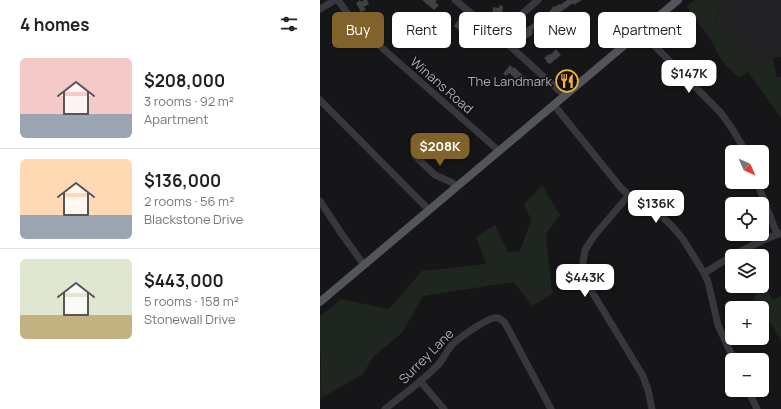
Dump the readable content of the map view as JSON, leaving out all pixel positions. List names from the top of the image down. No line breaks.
{"streets":{"street":["Winans Road","Surrey Lane"]},"places":{"restaurant":["The Landmark"]},"north":"bottom right","page":{"heading":"4 homes","chip":["Buy","Rent","Filters","New","Apartment"],"list":[{"name":"$208,000","note":"3 rooms · 92 m² · Apartment"},{"name":"$136,000","note":"2 rooms · 56 m² · Blackstone Drive"},{"name":"$443,000","note":"5 rooms · 158 m² · Stonewall Drive"}],"price":["$147K","$208K","$136K","$443K"],"map_buttons":["+","−"]}}
